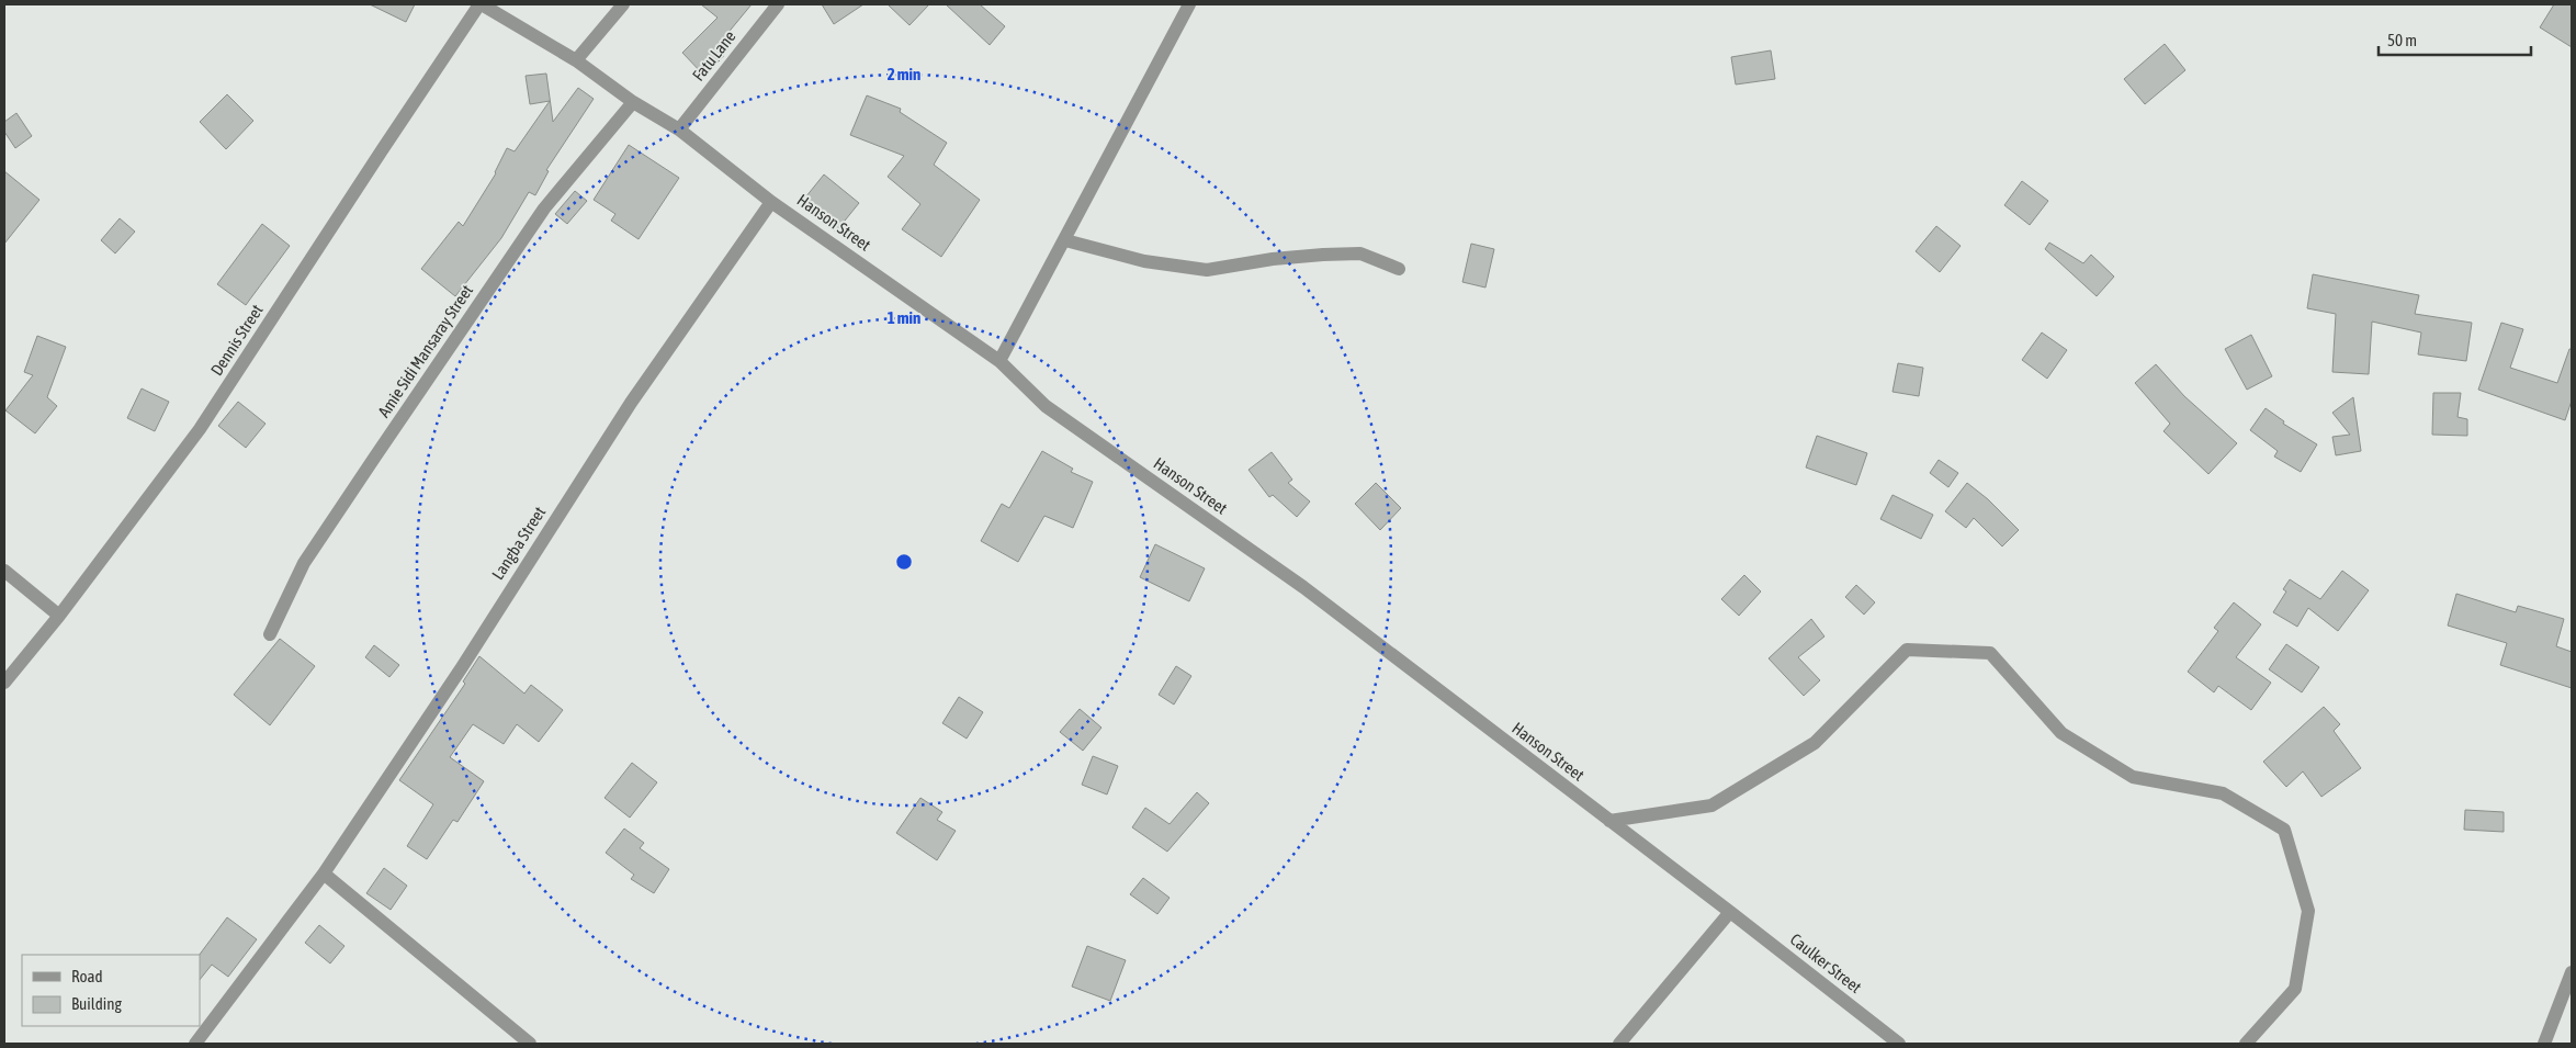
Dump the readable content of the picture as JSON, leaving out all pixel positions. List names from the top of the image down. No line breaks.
{"streets":{"street":["Fatu Lane","Hanson Street","Dennis Street","Amie Sidi Mansaray Street","Langba Street","Caulker Street"]},"crossings":[["Fatu Lane","Hanson Street"],["Hanson Street","Dennis Street"],["Hanson Street","Amie Sidi Mansaray Street"],["Hanson Street","Langba Street"],["Hanson Street","Caulker Street"]],"legend":["Road","Building"],"scale_bar":"50 m","rings":["2 min","1 min"]}
